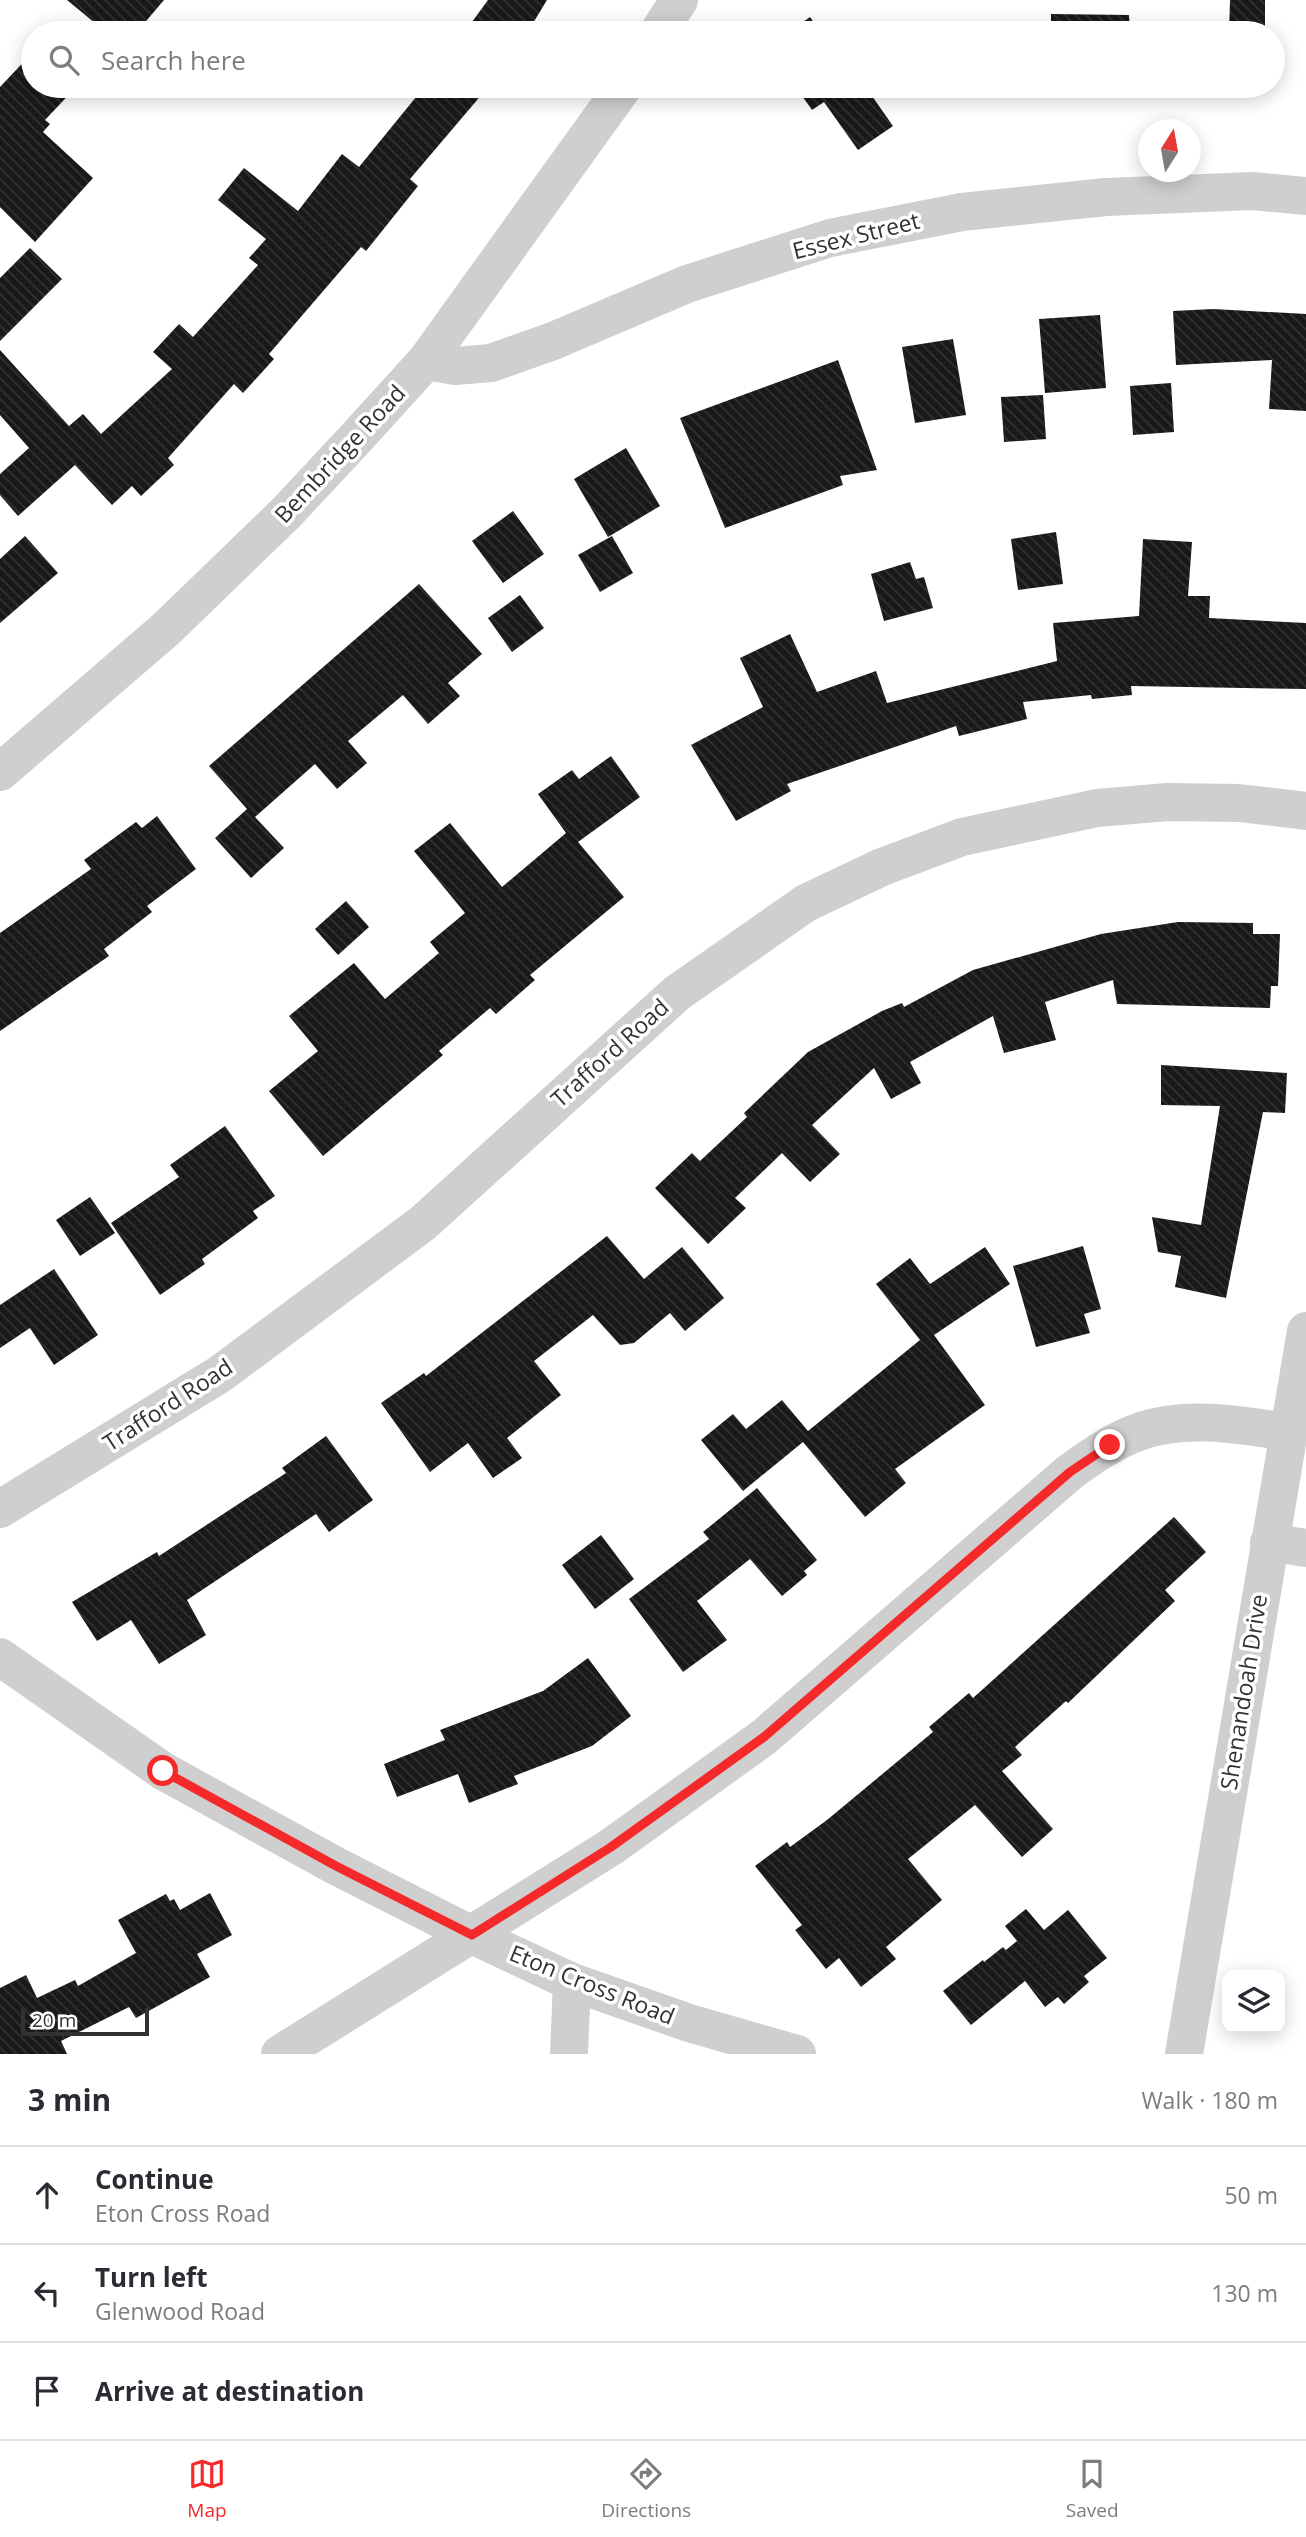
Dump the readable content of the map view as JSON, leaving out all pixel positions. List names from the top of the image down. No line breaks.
{"streets":{"street":["Essex Street","Bembridge Road","Trafford Road","Shenandoah Drive","Eton Cross Road"]},"crossings":[["Essex Street","Bembridge Road"]],"scale_bar":"20 m","north":"top","page":{"search":"Search here","scale":"20 m","heading":["3 min","Walk · 180 m"],"list":[["Continue","Eton Cross Road","50 m"],["Turn left","Glenwood Road","130 m"],"Arrive at destination"],"nav":["Map","Directions","Saved"]}}
